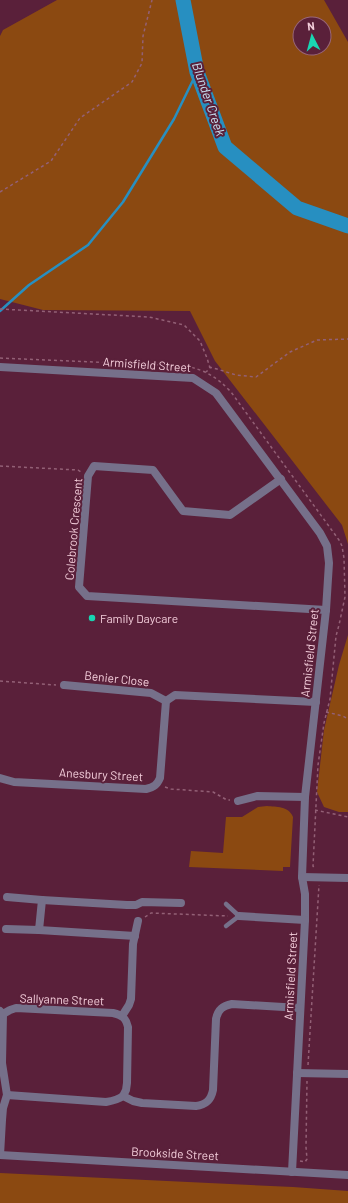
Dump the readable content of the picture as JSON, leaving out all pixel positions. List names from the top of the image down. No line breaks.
{"streets":{"street":["Armisfield Street","Colebrook Crescent","Benier Close","Anesbury Street","Sallyanne Street","Brookside Street"]},"crossings":[["Armisfield Street","Colebrook Crescent"],["Armisfield Street","Brookside Street"],["Benier Close","Anesbury Street"]],"water":["Blunder Creek"],"places":["Family Daycare"],"north":"top"}
